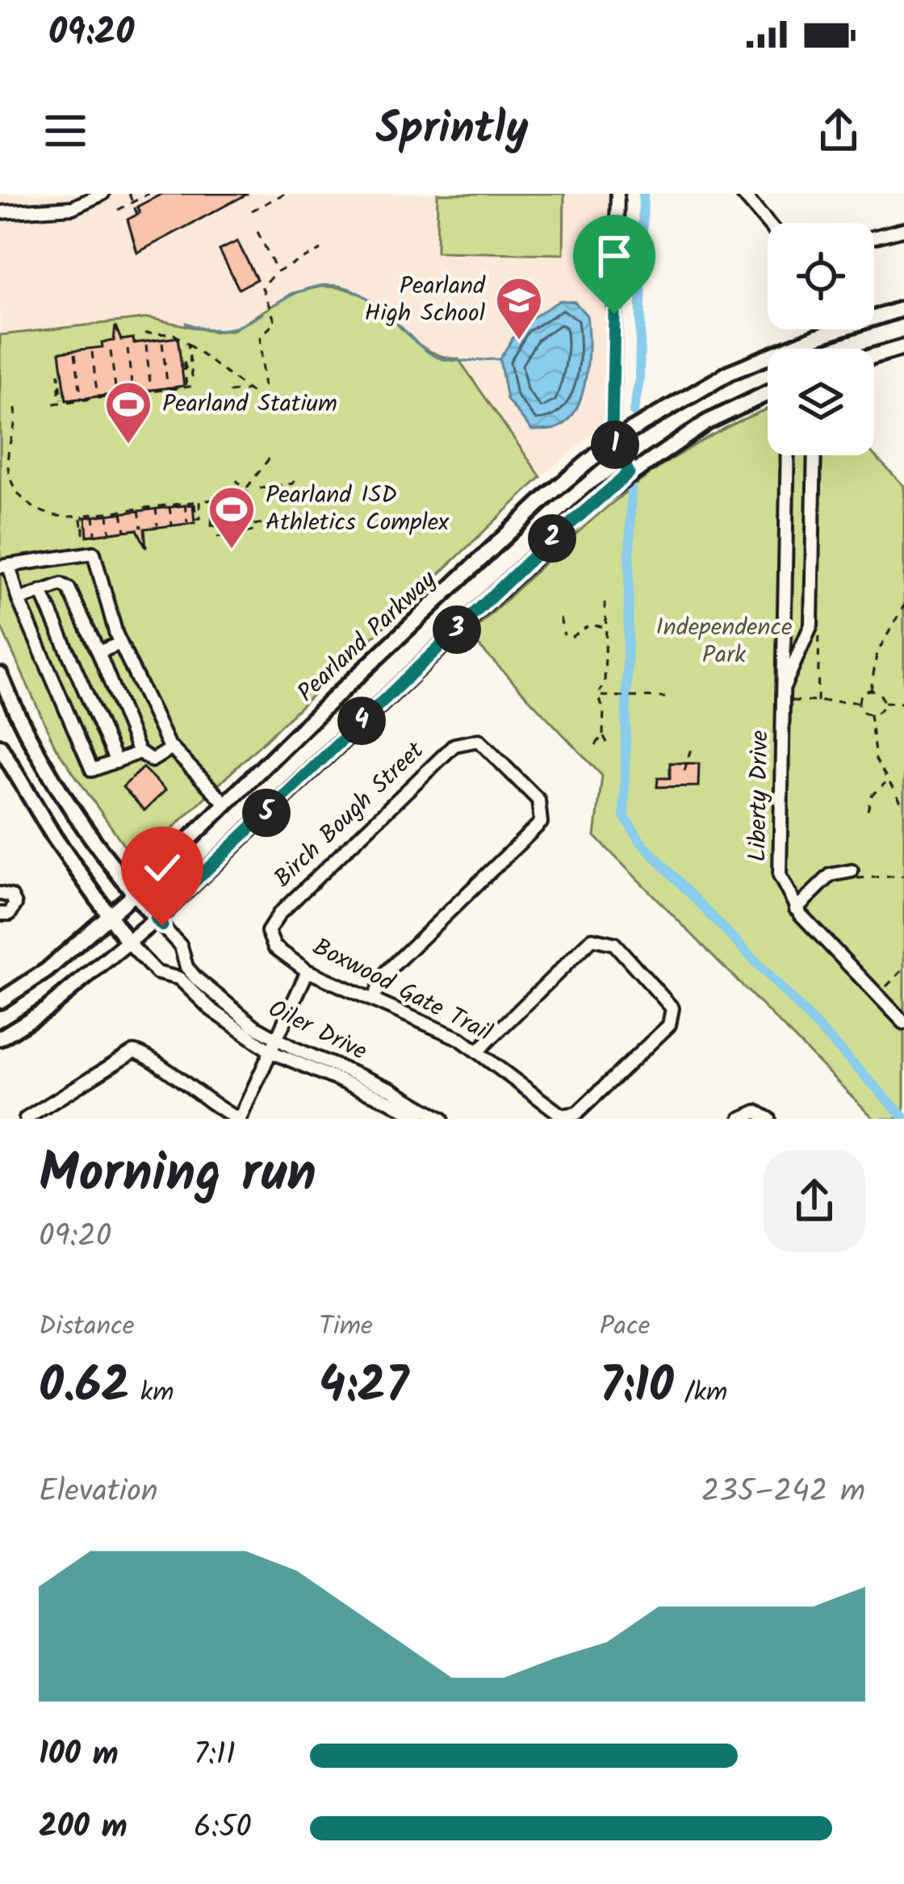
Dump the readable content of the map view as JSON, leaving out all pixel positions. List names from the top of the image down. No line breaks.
{"streets":{"main road":["Pearland Parkway","Oiler Drive"],"street":["Liberty Drive","Birch Bough Street","Boxwood Gate Trail"]},"crossings":[["Pearland Parkway","Oiler Drive"],["Birch Bough Street","Boxwood Gate Trail"]],"parks":["Independence Park"],"places":{"school or university":["Pearland High School"],"sports":["Pearland Statium","Pearland ISD Athletics Complex"]},"page":{"status":"09:20","header":"Sprintly","pins":["1","2","3","4","5"],"heading":["Morning run","09:20"],"stats":[["Distance","0.62 km"],["Time","4:27"],["Pace","7:10 /km"]],"chart":["Elevation","235–242 m"],"list":[{"name":"100 m","note":"7:11"},{"name":"200 m","note":"6:50"}]}}
